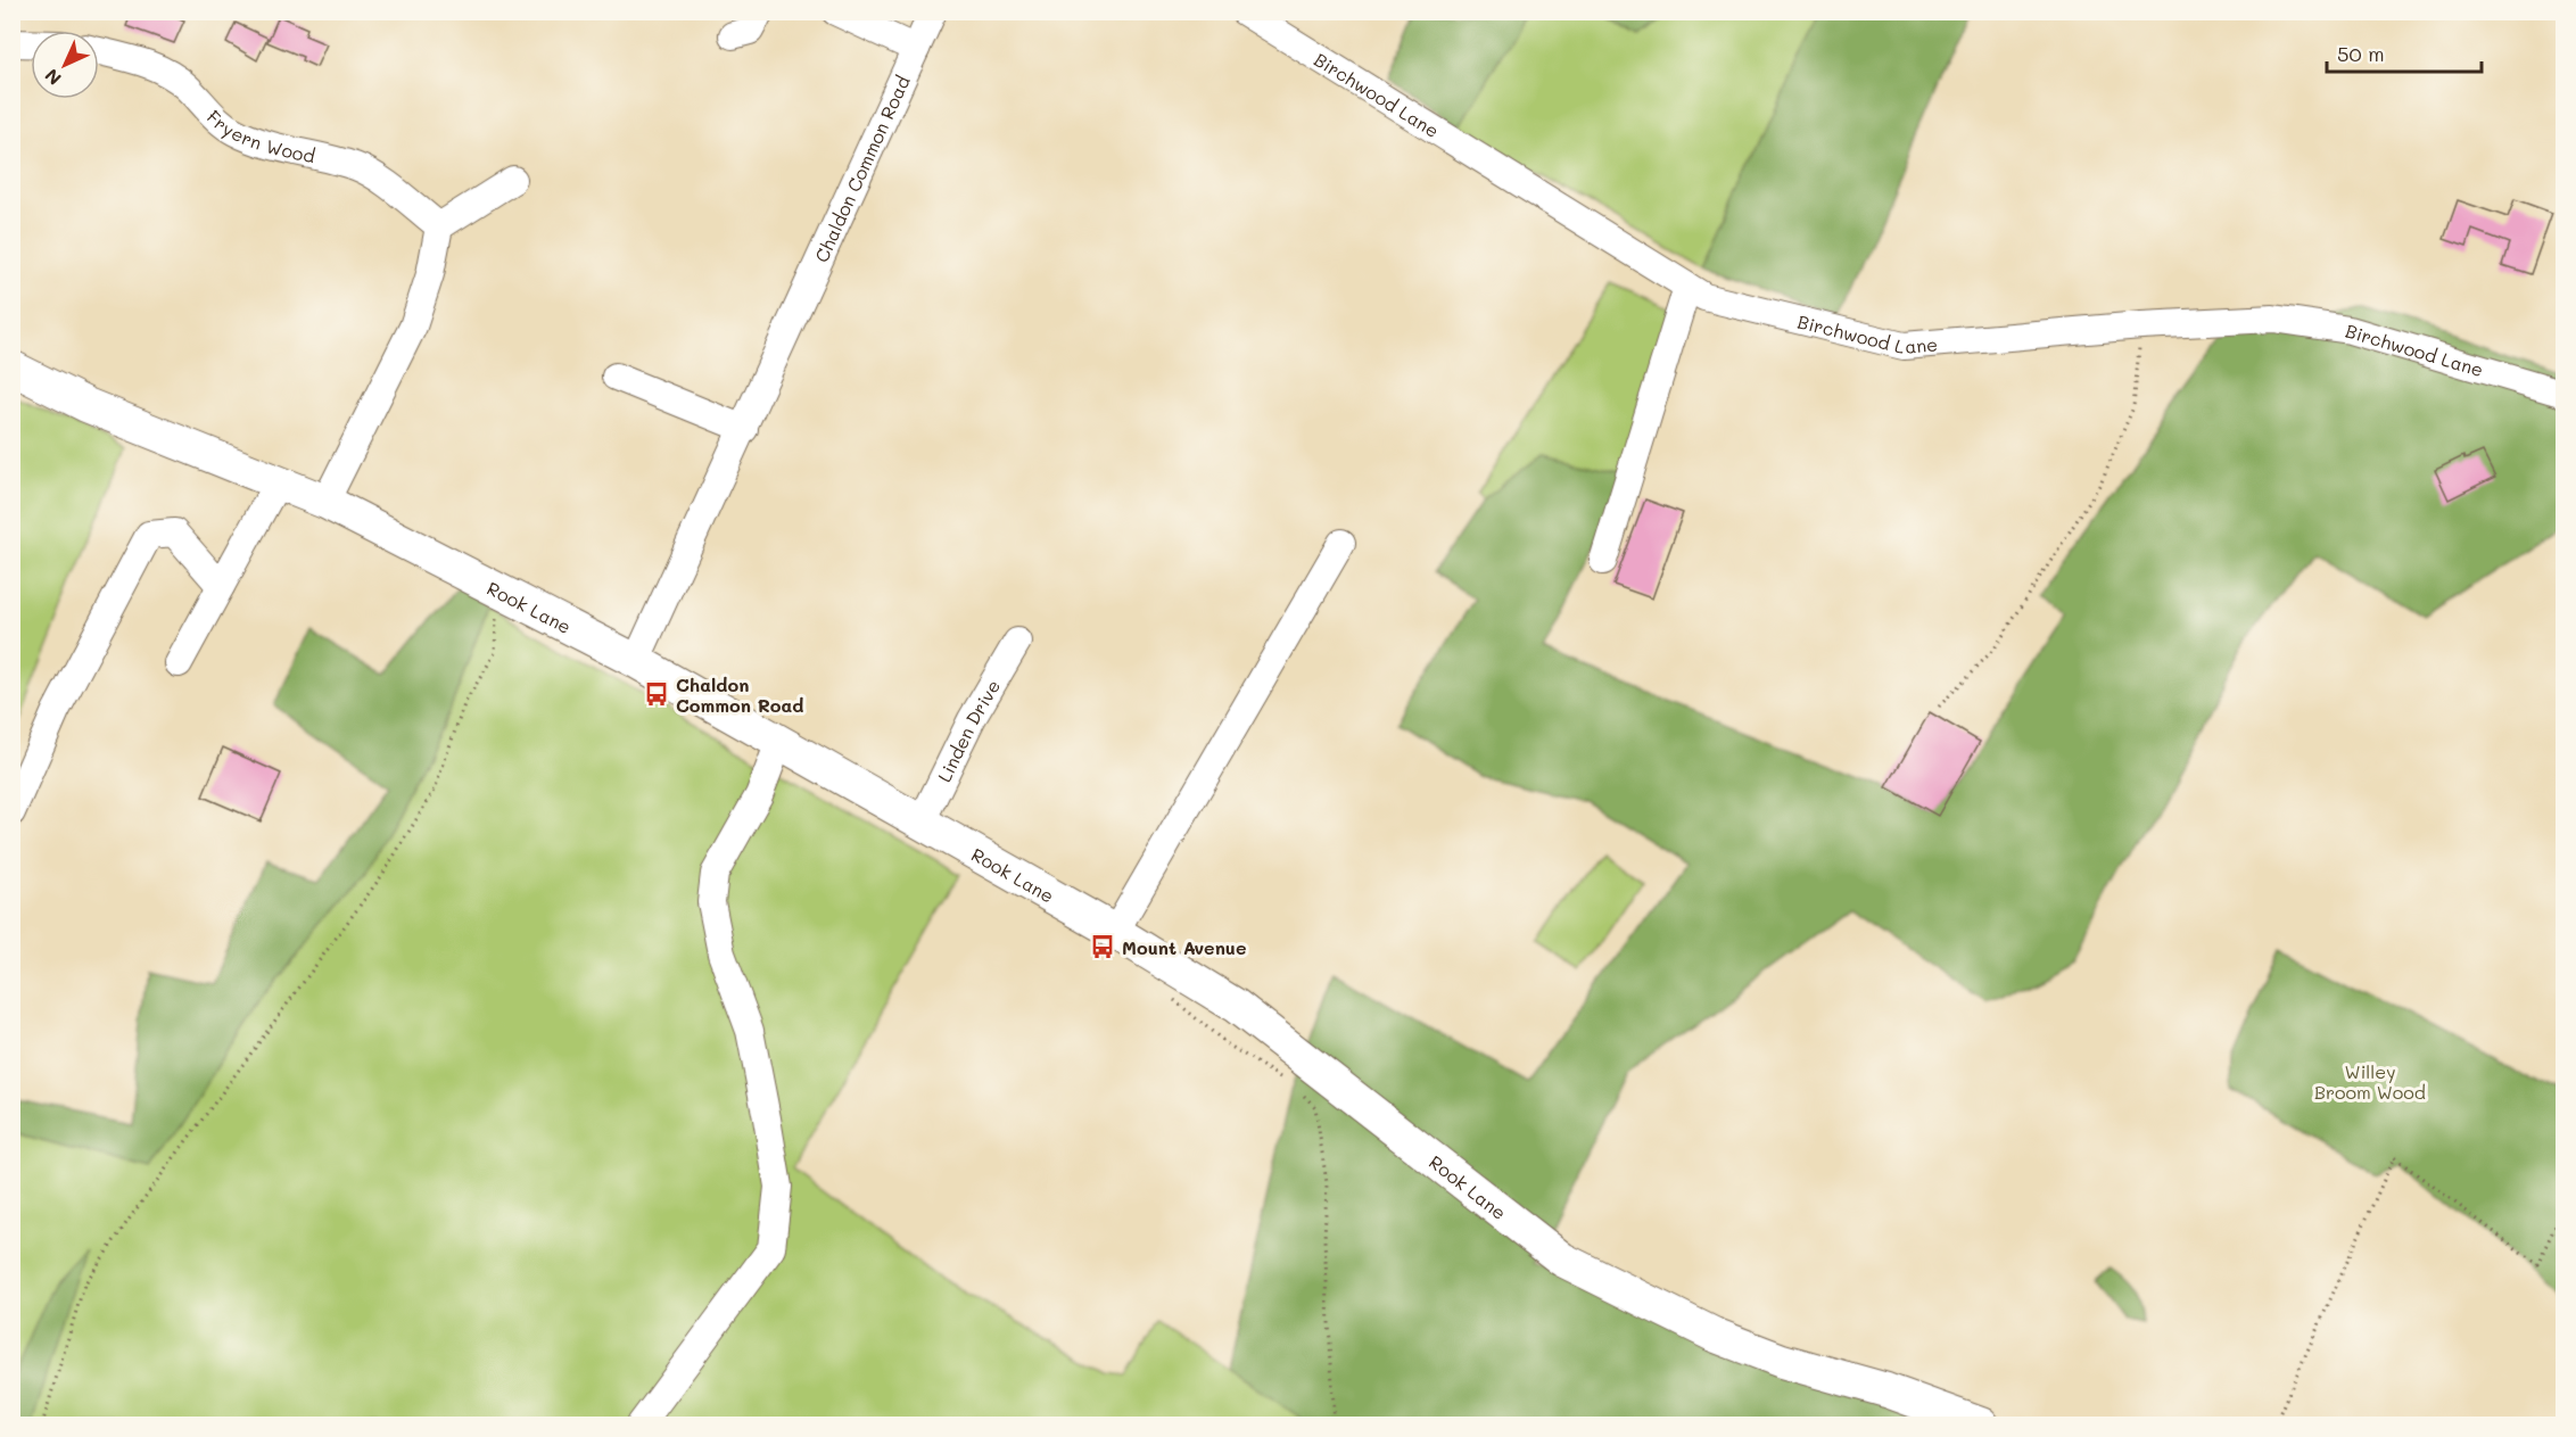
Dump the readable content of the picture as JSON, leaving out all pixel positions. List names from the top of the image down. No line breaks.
{"streets":{"main road":["Rook Lane"],"street":["Birchwood Lane","Fryern Wood","Chaldon Common Road","Linden Drive"]},"crossings":[["Chaldon Common Road","Rook Lane"],["Rook Lane","Linden Drive"]],"parks":["Willey Broom Wood"],"places":{"bus stop":["Chaldon Common Road","Mount Avenue"]},"scale_bar":"50 m","north":"bottom left"}
